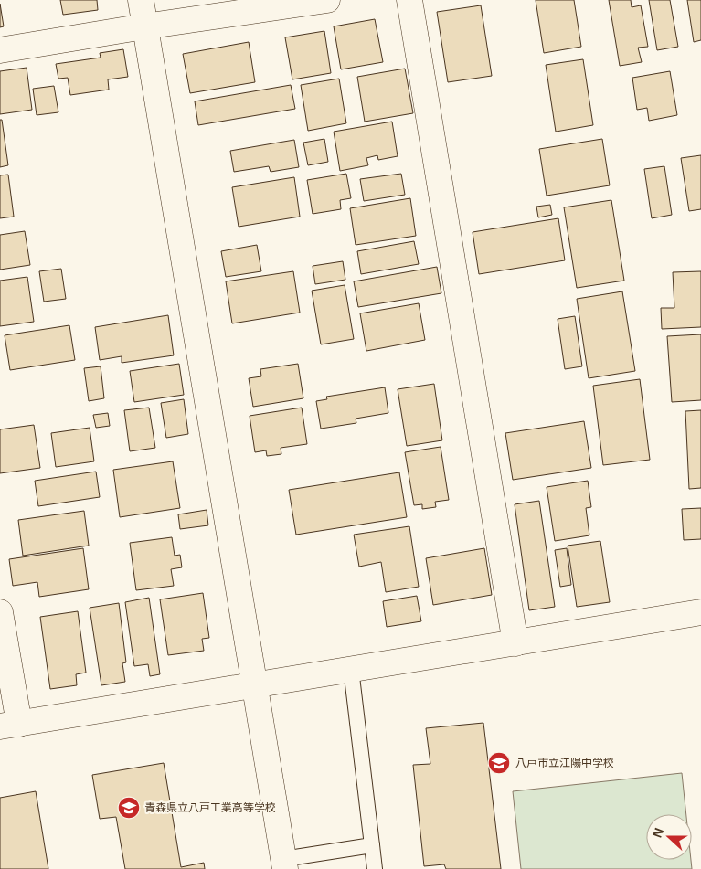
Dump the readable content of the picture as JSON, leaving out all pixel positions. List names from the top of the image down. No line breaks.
{"places":{"school or university":["八戸市立江陽中学校","青森県立八戸工業高等学校"]},"north":"left"}
